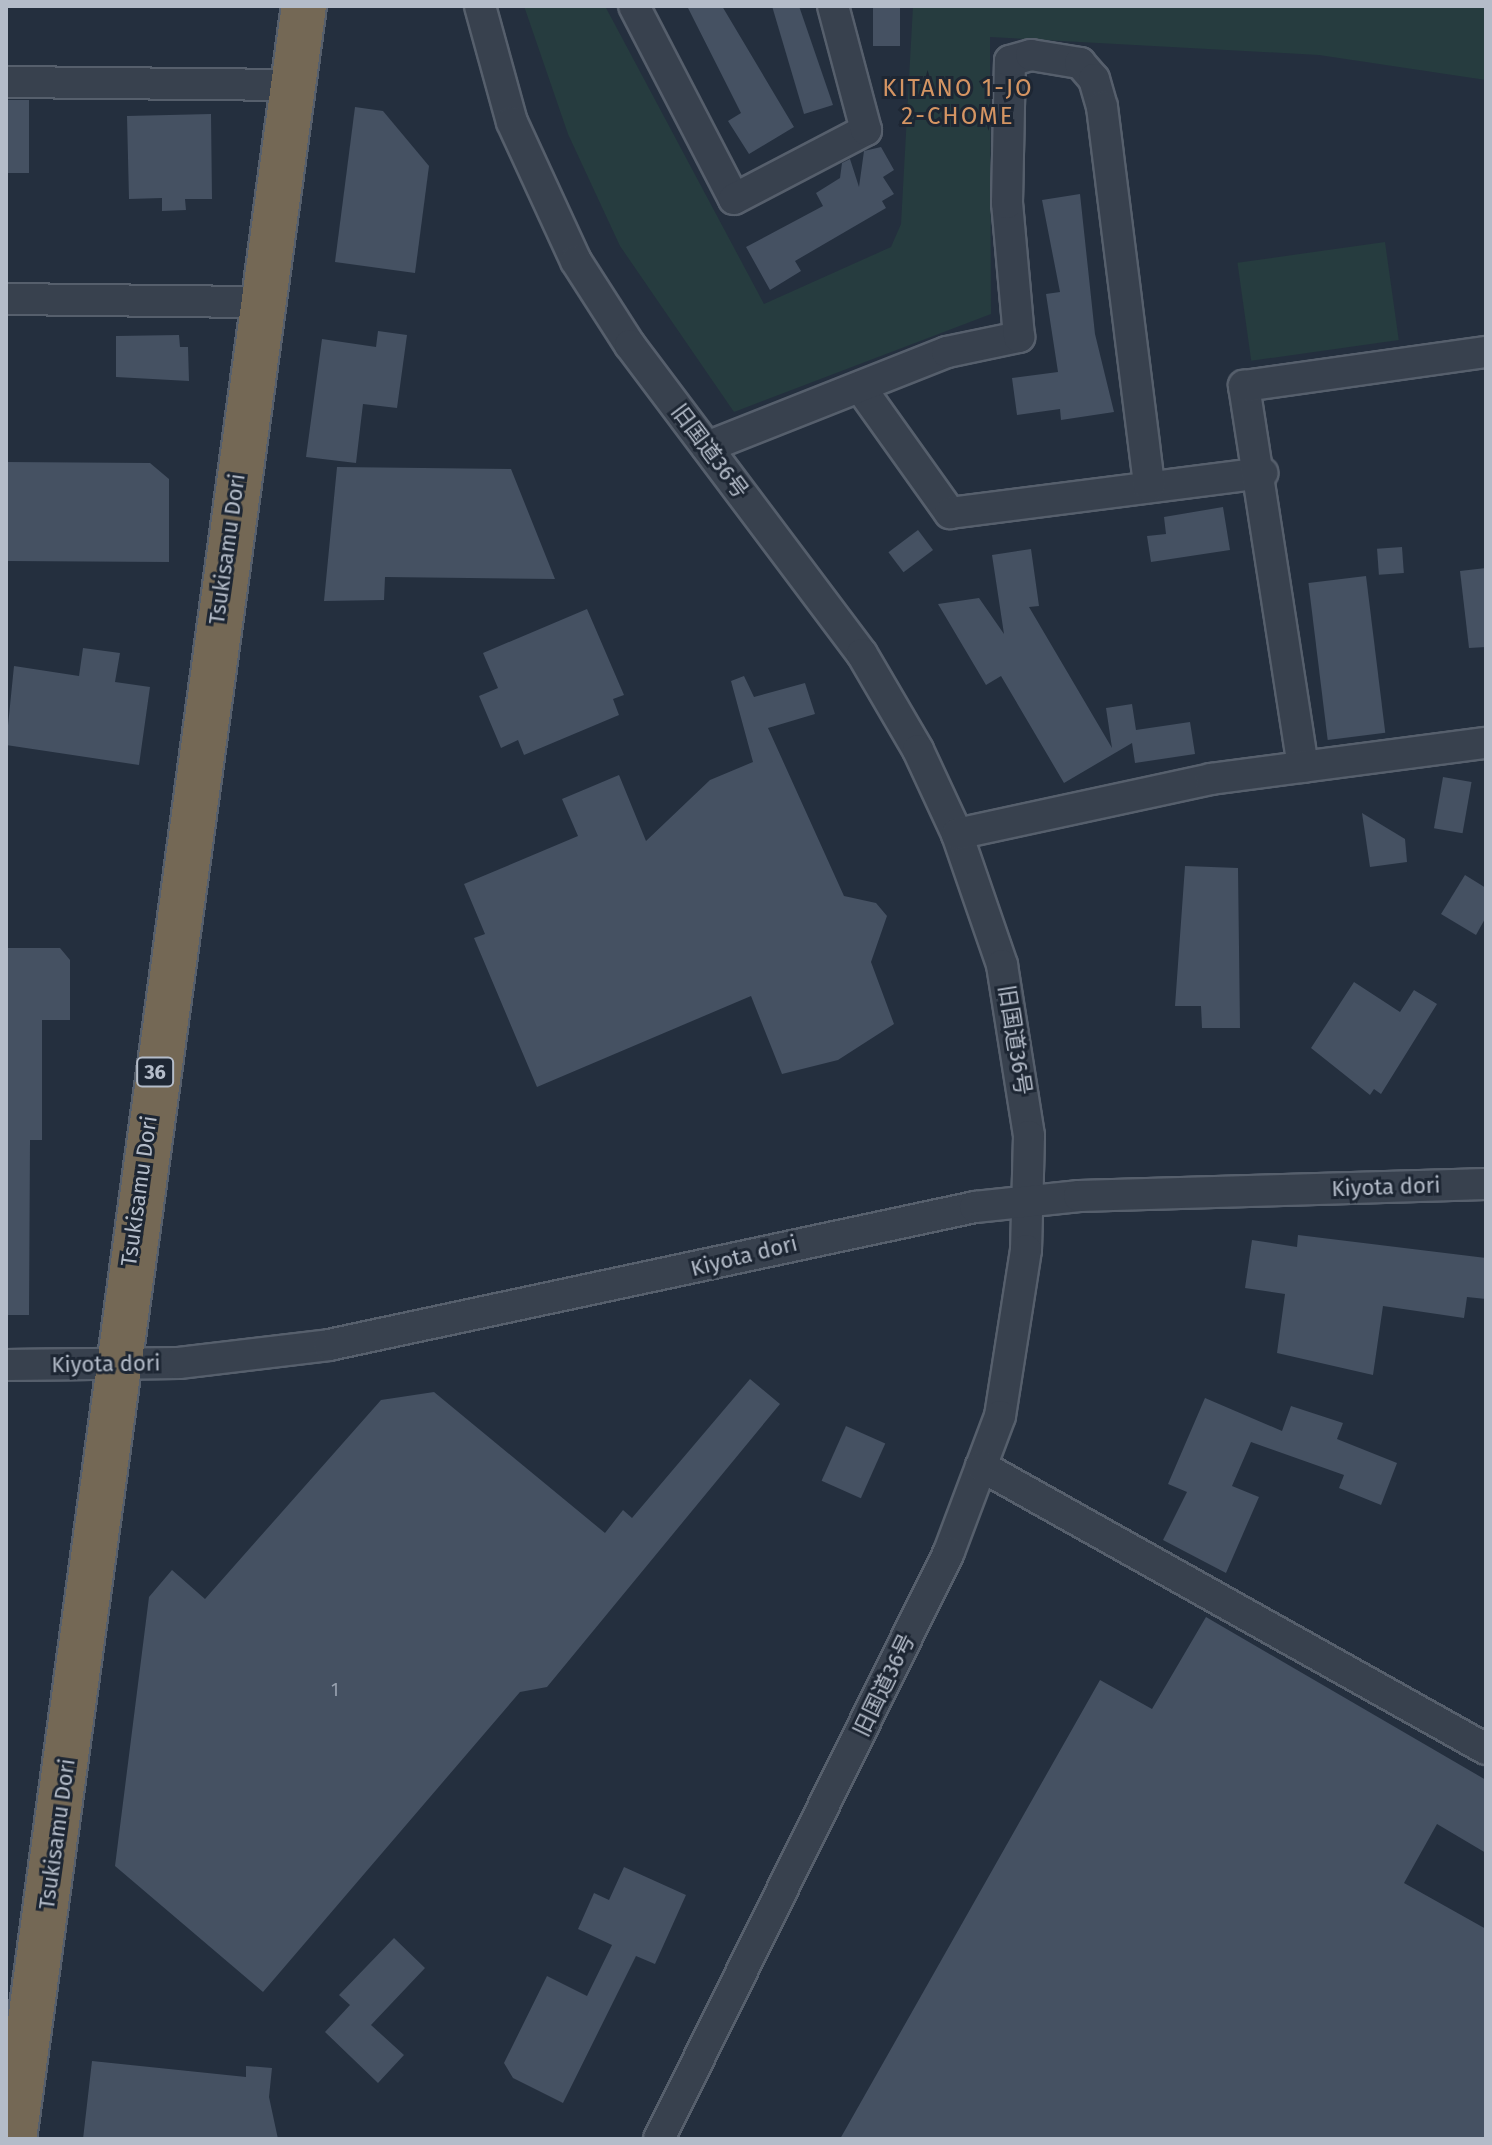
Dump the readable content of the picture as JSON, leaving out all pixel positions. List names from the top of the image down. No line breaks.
{"streets":{"highway":["Tsukisamu Dori","36"],"street":["旧国道36号","Kiyota dori"]},"crossings":[["旧国道36号","Kiyota dori"],["Tsukisamu Dori","Kiyota dori"]],"districts":["KITANO 1-JO 2-CHOME"],"house_numbers":["1"]}
